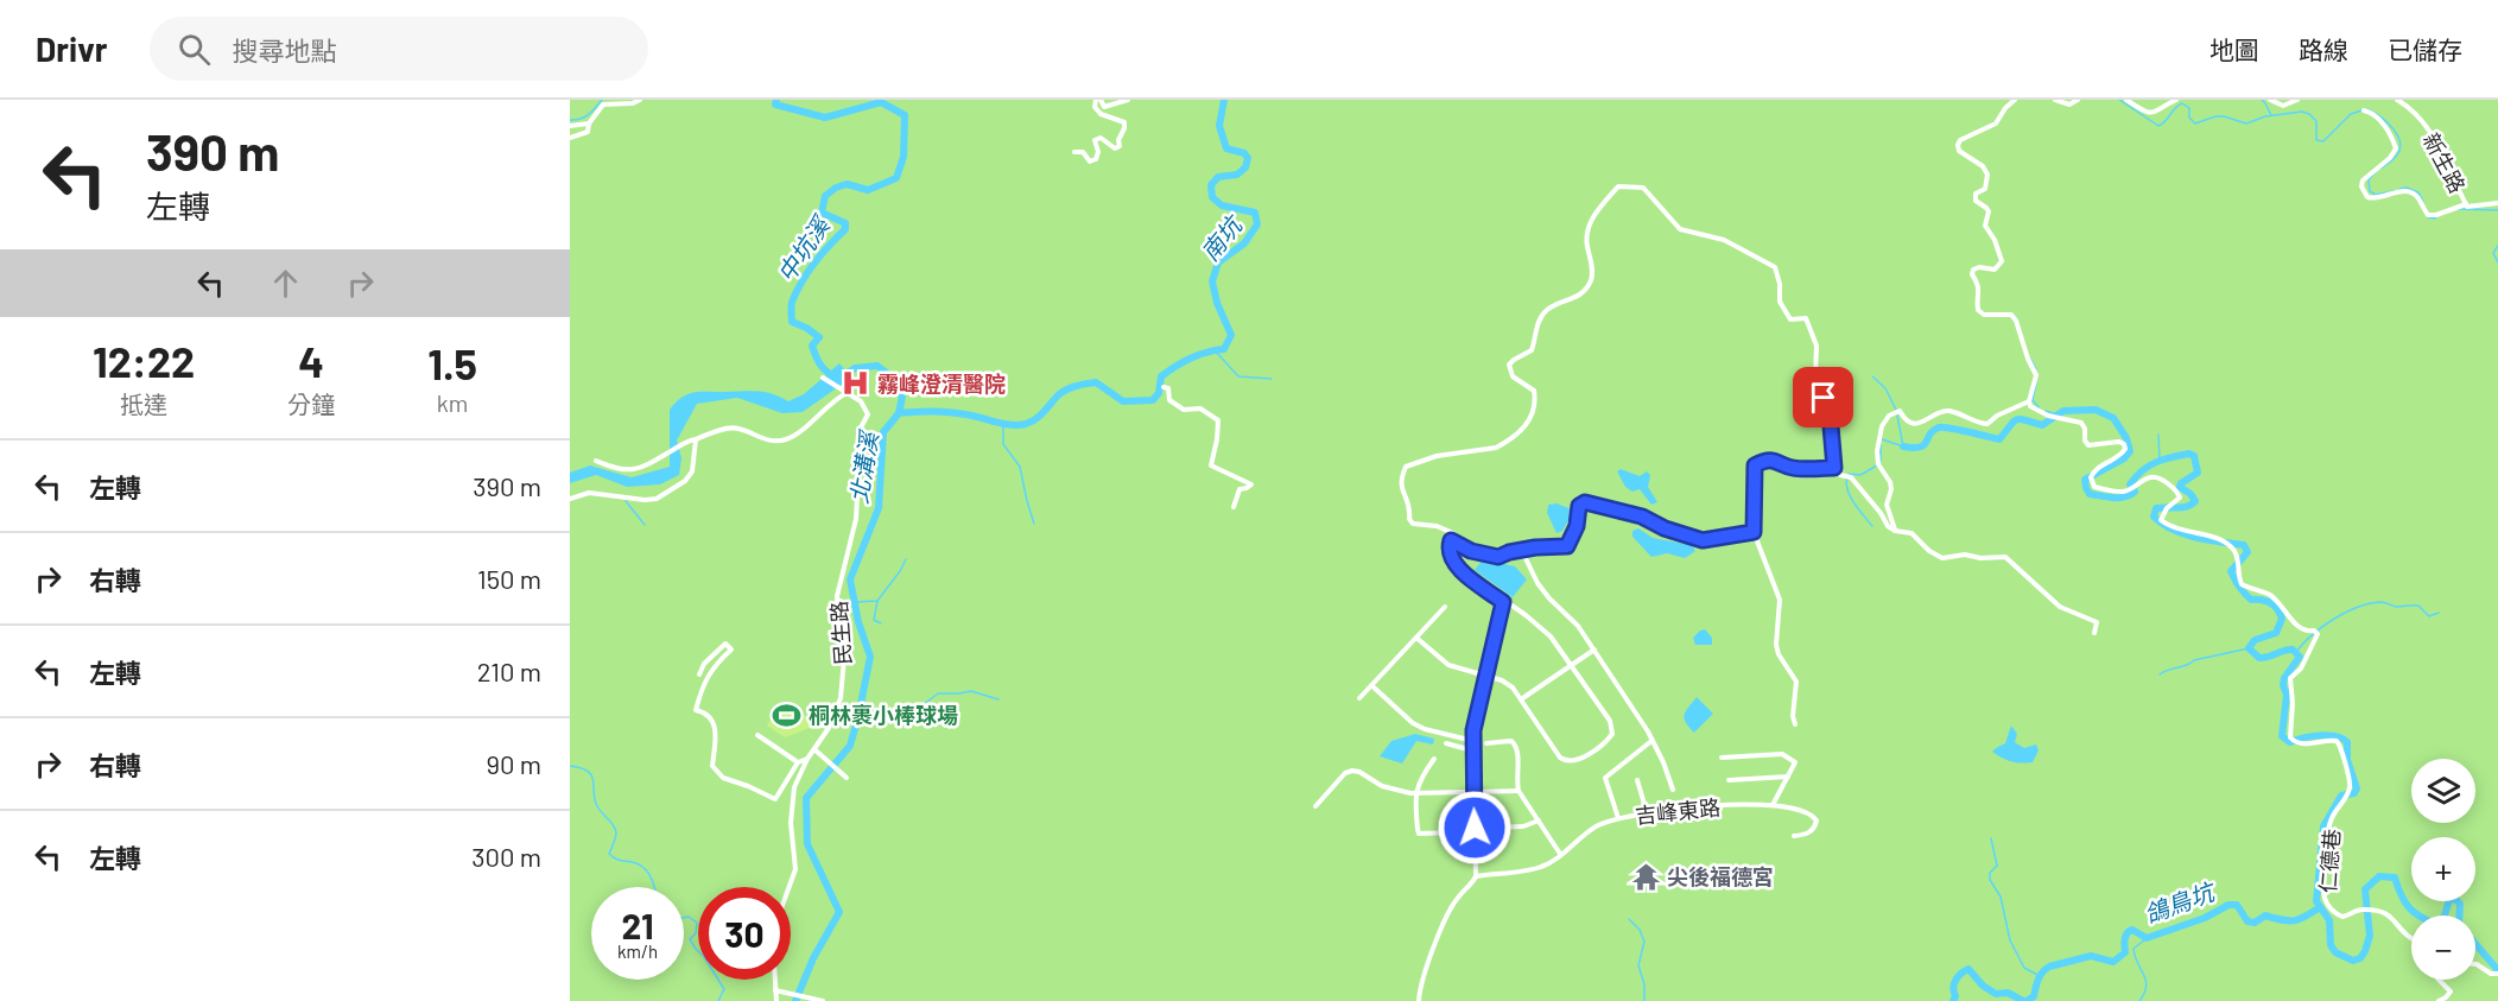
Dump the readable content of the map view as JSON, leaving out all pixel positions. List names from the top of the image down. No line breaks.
{"streets":{"street":["新生路","民生路","吉峰東路","仁德巷"]},"water":["南坑","中坑溪","北溝溪","鴿鳥坑"],"places":{"hospital":["霧峰澄清醫院"],"sports":["桐林裹小棒球場"],"temple":["尖後福德宮"]},"page":{"header":"Drivr","search":"搜尋地點","nav":["地圖","路線","已儲存"],"turn":["390 m","左轉"],"eta":["12:22","抵達","4","分鐘","1.5","km"],"list":[{"name":"左轉","value":"390 m"},{"name":"右轉","value":"150 m"},{"name":"左轉","value":"210 m"},{"name":"右轉","value":"90 m"},{"name":"左轉","value":"300 m"}],"map_buttons":["+","−"],"speed":"21 km/h","limit":"30"}}
